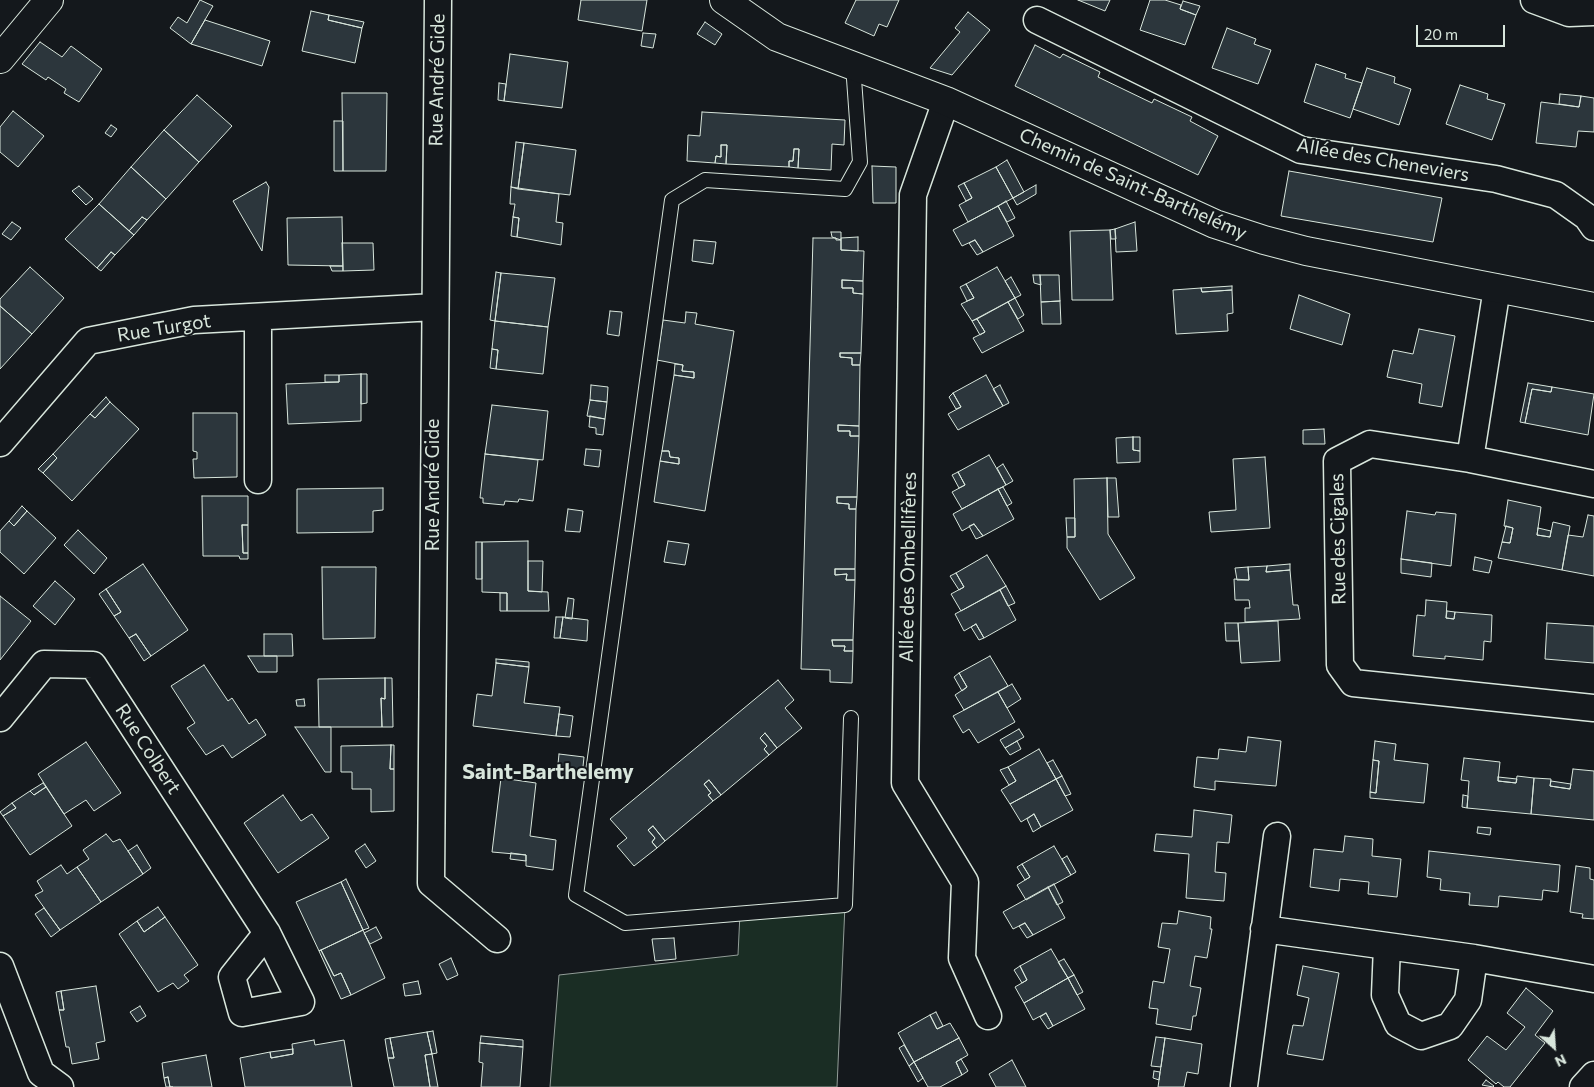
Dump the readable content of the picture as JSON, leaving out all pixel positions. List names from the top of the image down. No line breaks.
{"streets":{"street":["Rue André Gide","Allée des Cheneviers","Chemin de Saint-Barthelémy","Rue Turgot","Rue des Cigales","Allée des Ombellifères","Rue Colbert"]},"crossings":[["Rue André Gide","Rue Turgot"],["Chemin de Saint-Barthelémy","Allée des Ombellifères"]],"districts":["Saint-Barthelemy"],"scale_bar":"20 m","north":"bottom right"}
